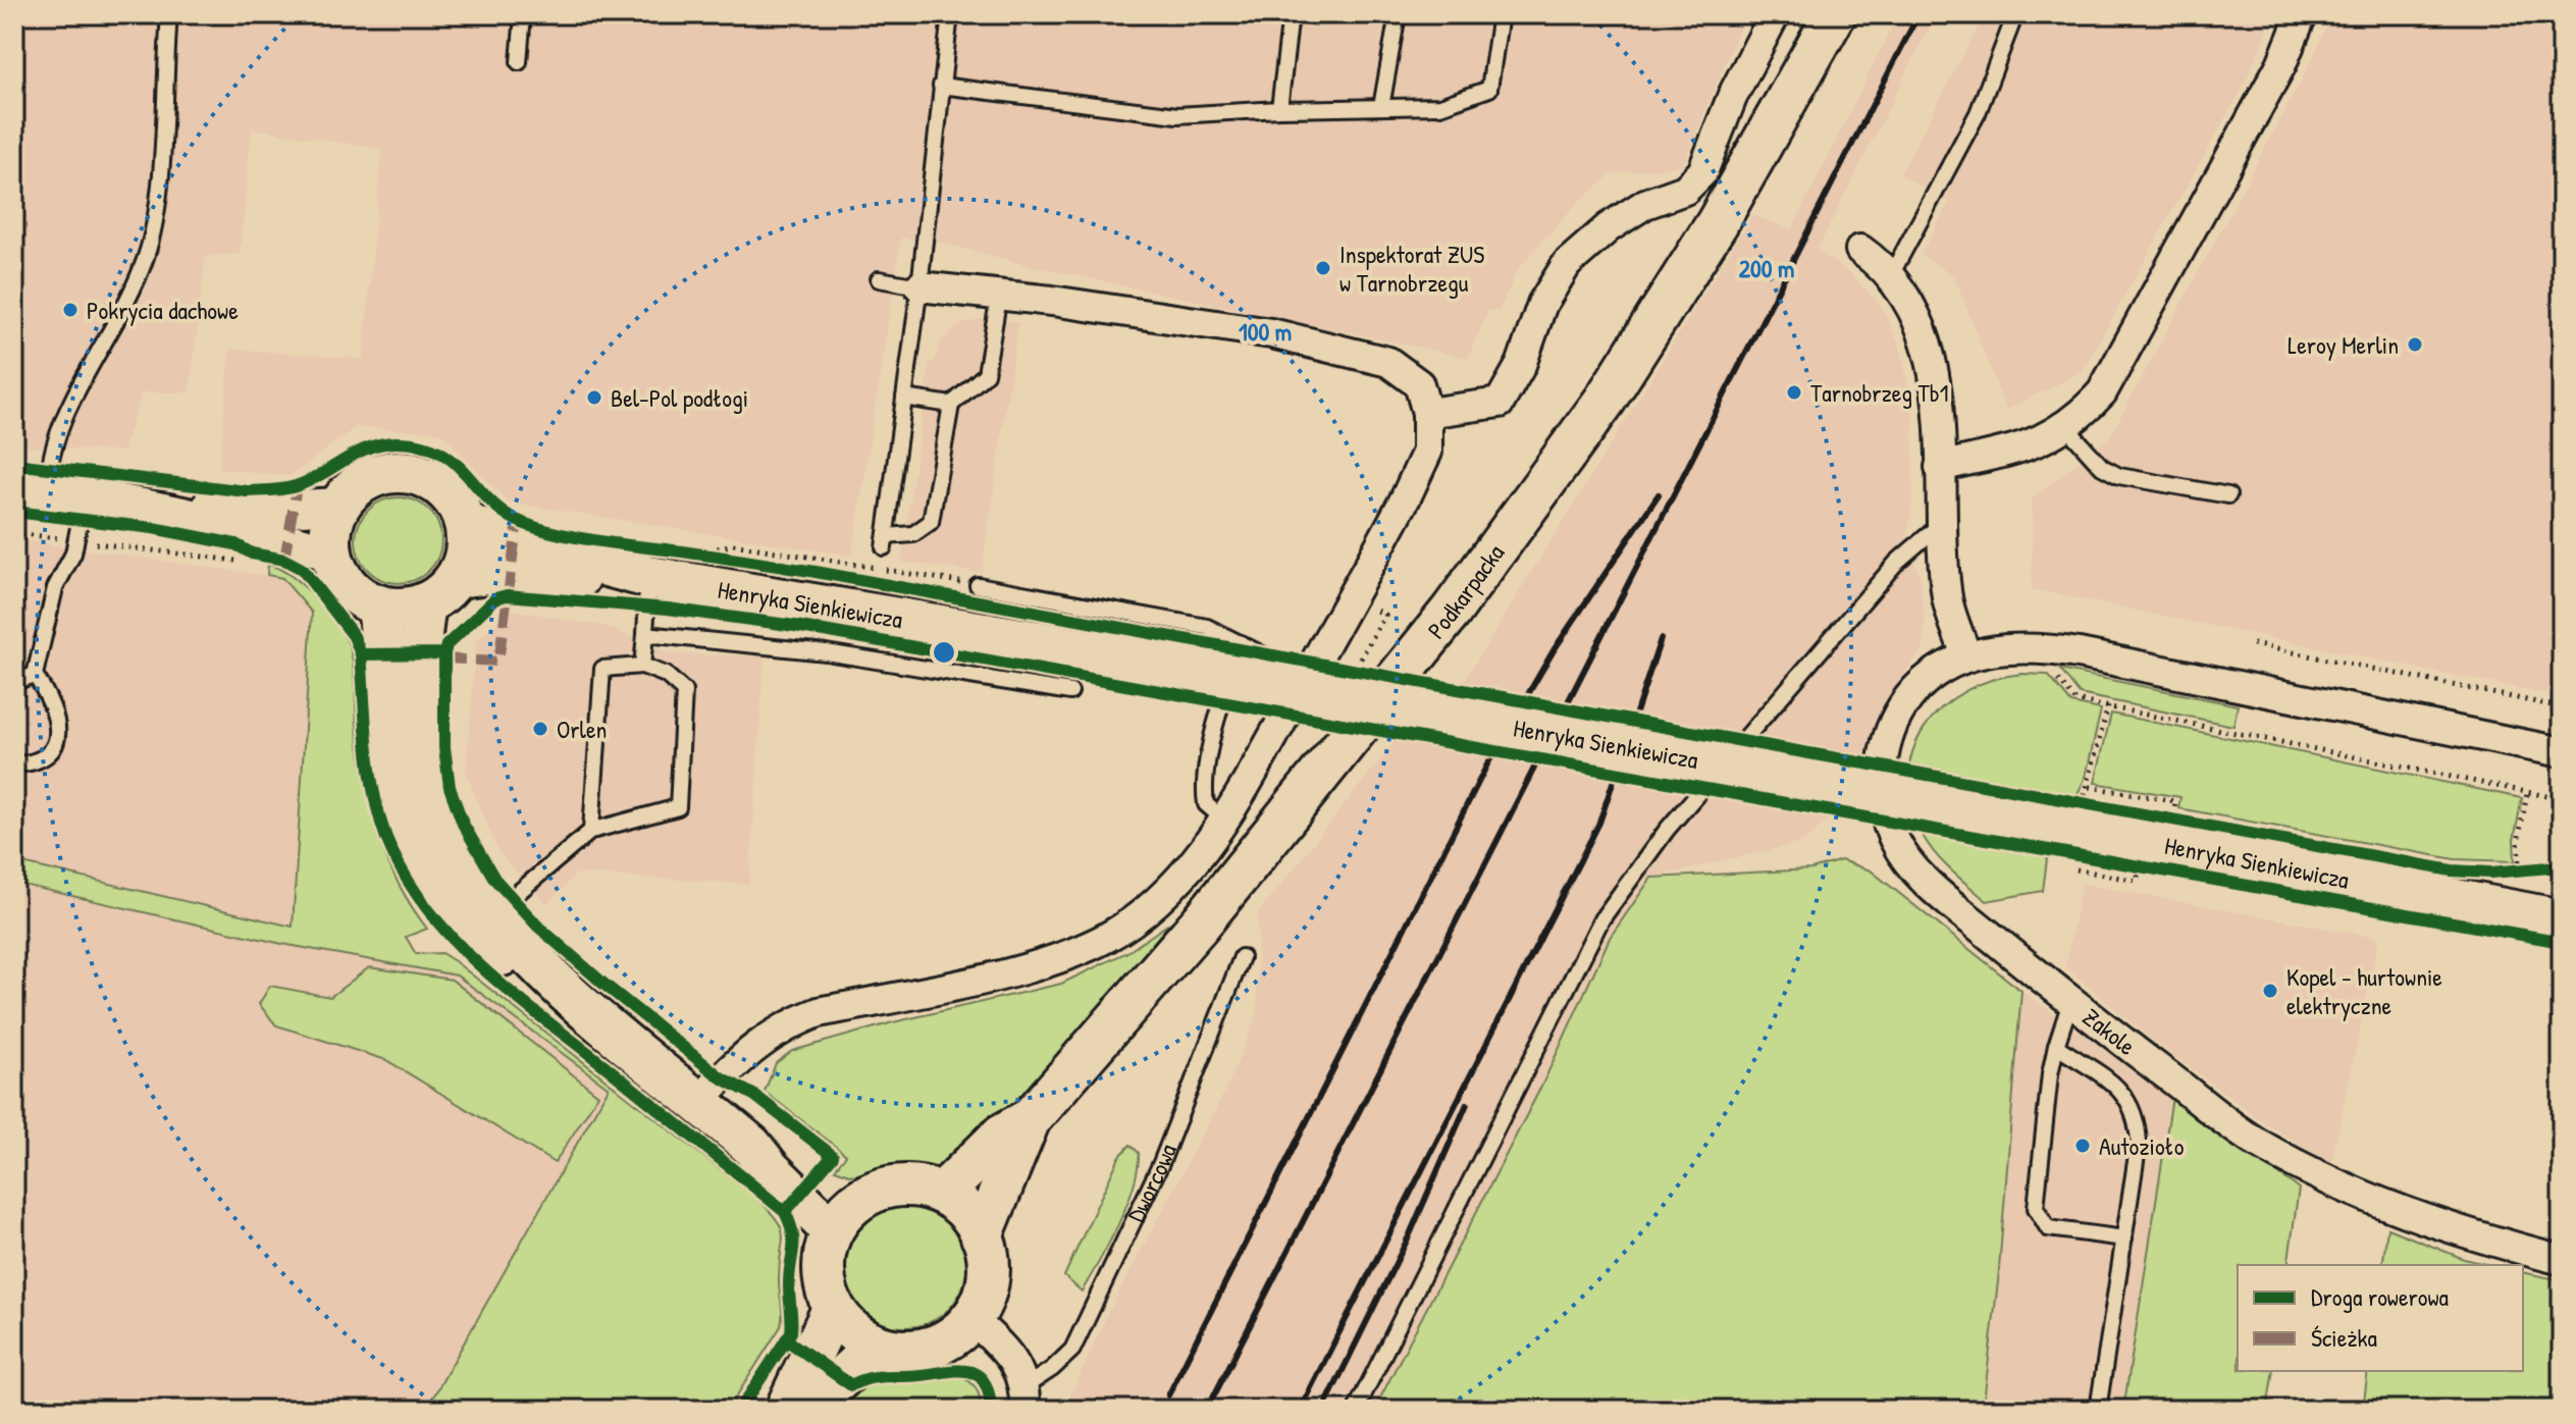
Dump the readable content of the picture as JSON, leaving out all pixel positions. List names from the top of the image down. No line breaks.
{"streets":{"main road":["Podkarpacka","Henryka Sienkiewicza"],"street":["Zakole","Dworcowa"]},"crossings":[["Podkarpacka","Dworcowa"]],"places":["Inspektorat ZUS w Tarnobrzegu","Pokrycia dachowe","Leroy Merlin","Tarnobrzeg Tb1","Bel-Pol podłogi","Orlen","Kopel - hurtownie elektryczne","Autozioło"],"legend":["Droga rowerowa","Ścieżka"],"rings":["200 m","100 m"]}
